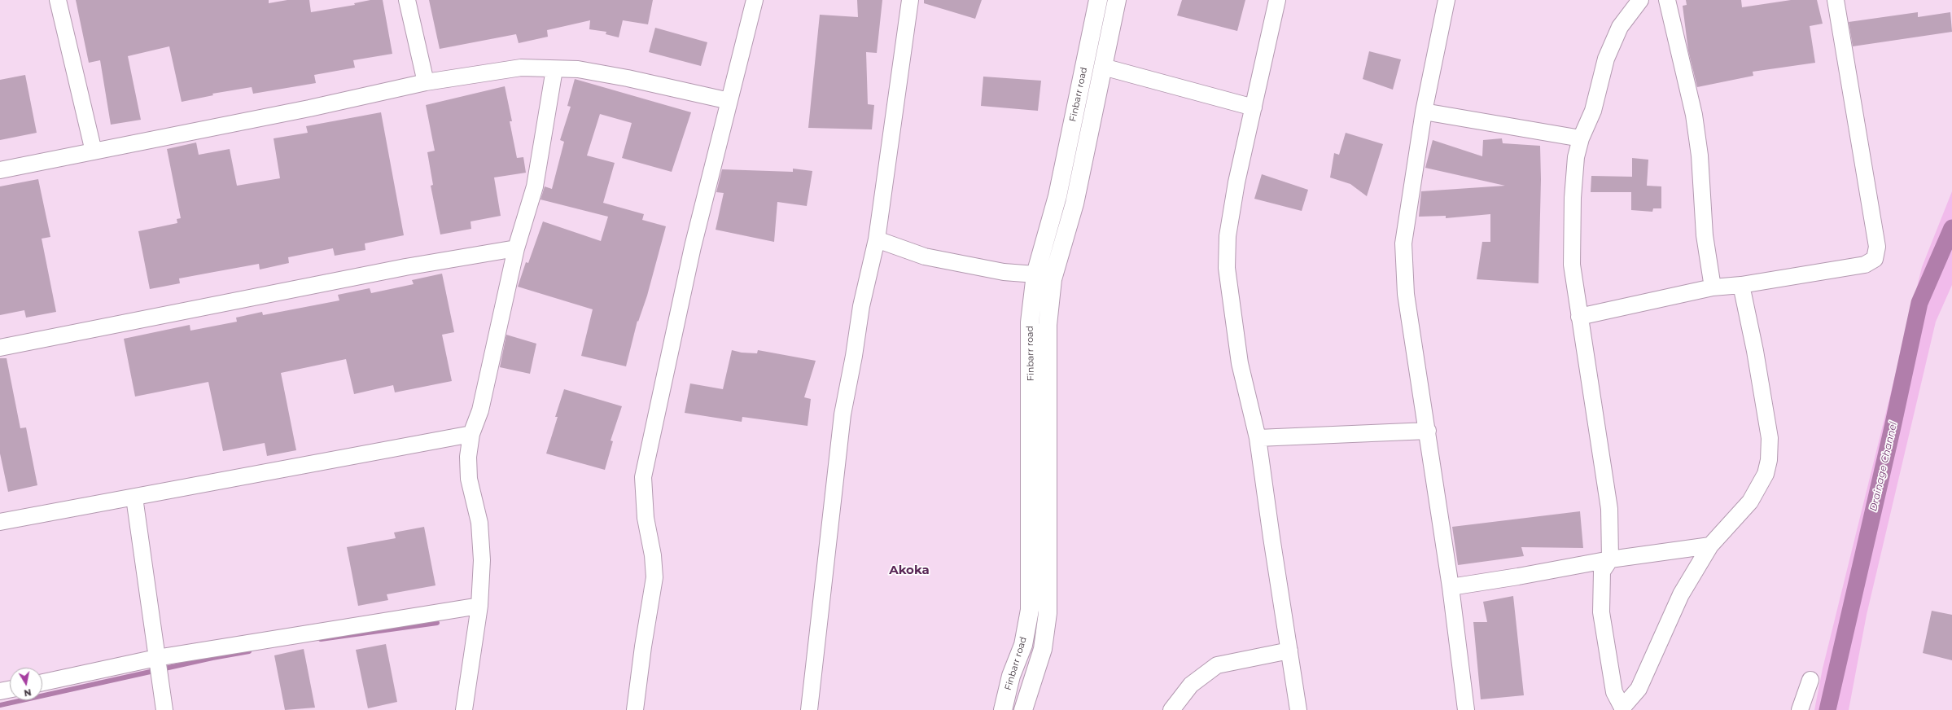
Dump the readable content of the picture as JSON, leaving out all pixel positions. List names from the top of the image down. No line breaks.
{"streets":{"main road":["Finbarr road"]},"districts":["Akoka"],"water":["Drainage Channel"],"north":"bottom"}
